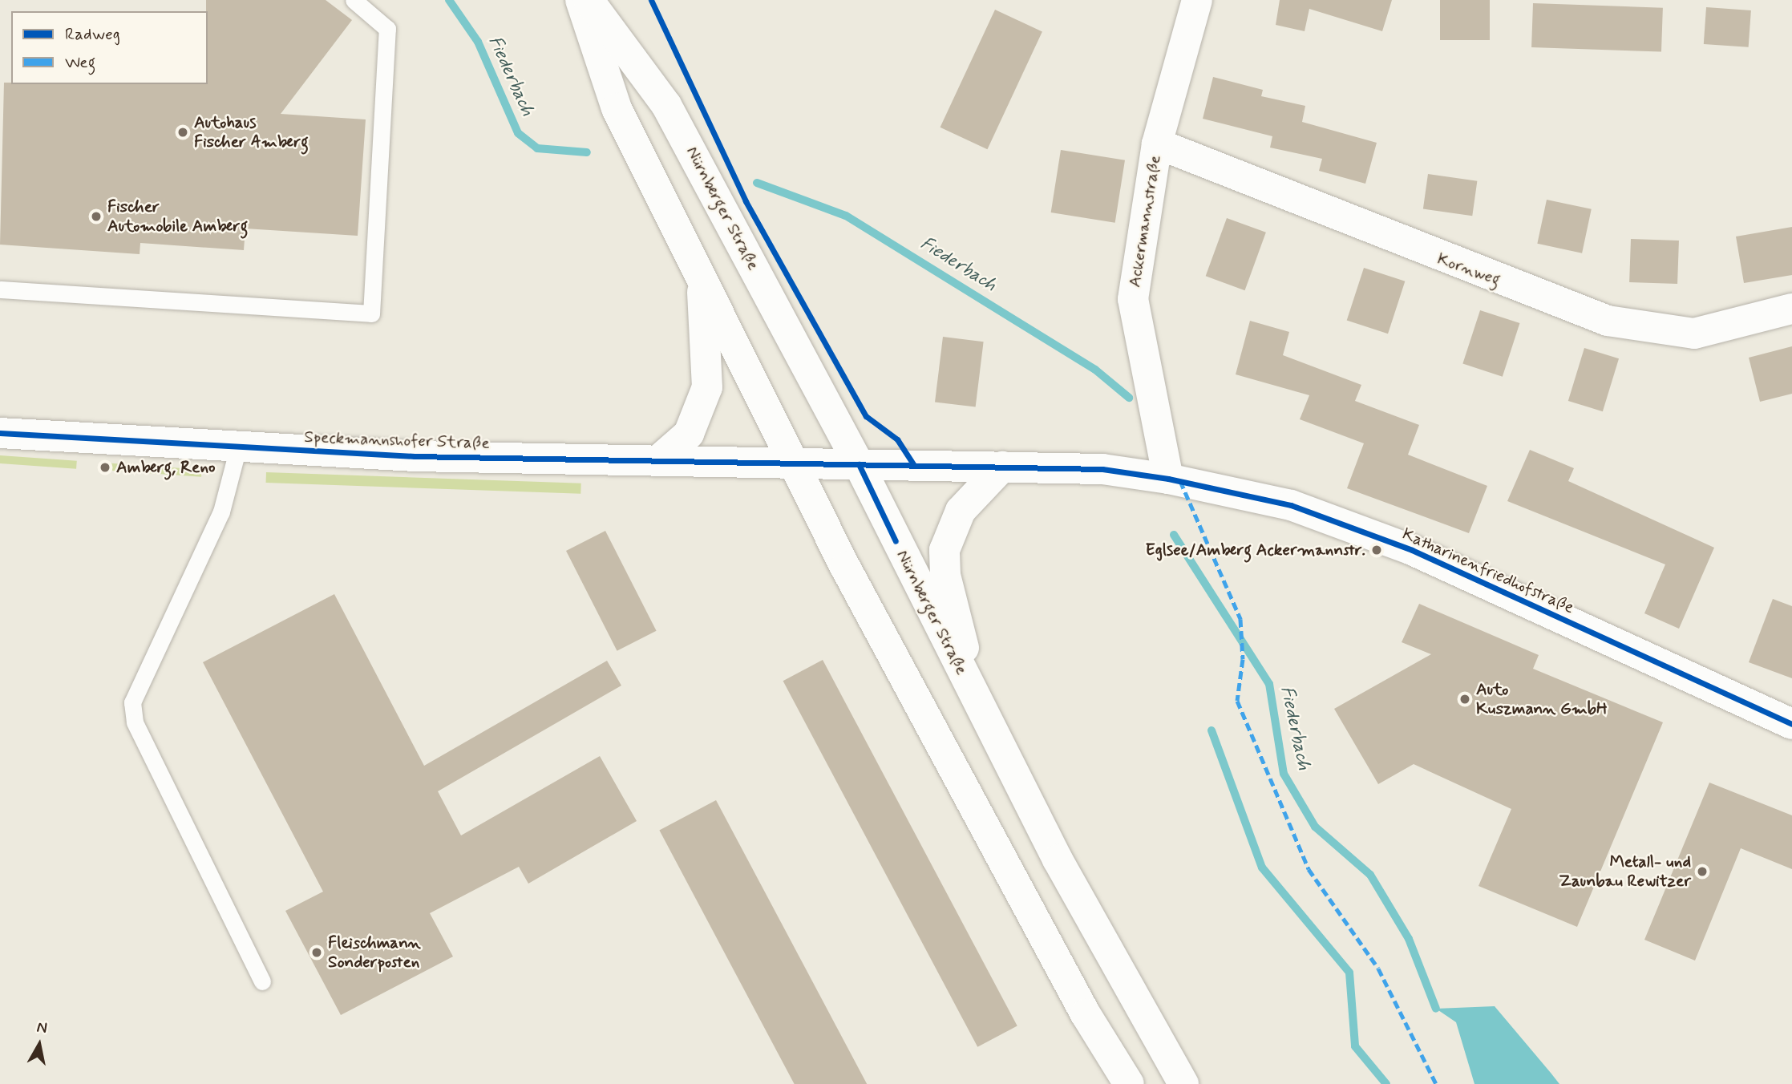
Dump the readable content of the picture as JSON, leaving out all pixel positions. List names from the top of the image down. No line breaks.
{"streets":{"street":["Nürnberger Straße","Ackermannstraße","Kornweg","Speckmannshofer Straße","Katharinenfriedhofstraße"]},"crossings":[["Nürnberger Straße","Speckmannshofer Straße"],["Nürnberger Straße","Katharinenfriedhofstraße"],["Ackermannstraße","Kornweg"],["Ackermannstraße","Katharinenfriedhofstraße"],["Speckmannshofer Straße","Katharinenfriedhofstraße"]],"water":["Fiederbach"],"places":["Autohaus Fischer Amberg","Fischer Automobile Amberg","Amberg, Reno","Eglsee/Amberg Ackermannstr.","Auto Kuszmann GmbH","Metall- und Zaunbau Rewitzer","Fleischmann Sonderposten"],"legend":["Radweg","Weg"],"north":"top"}
